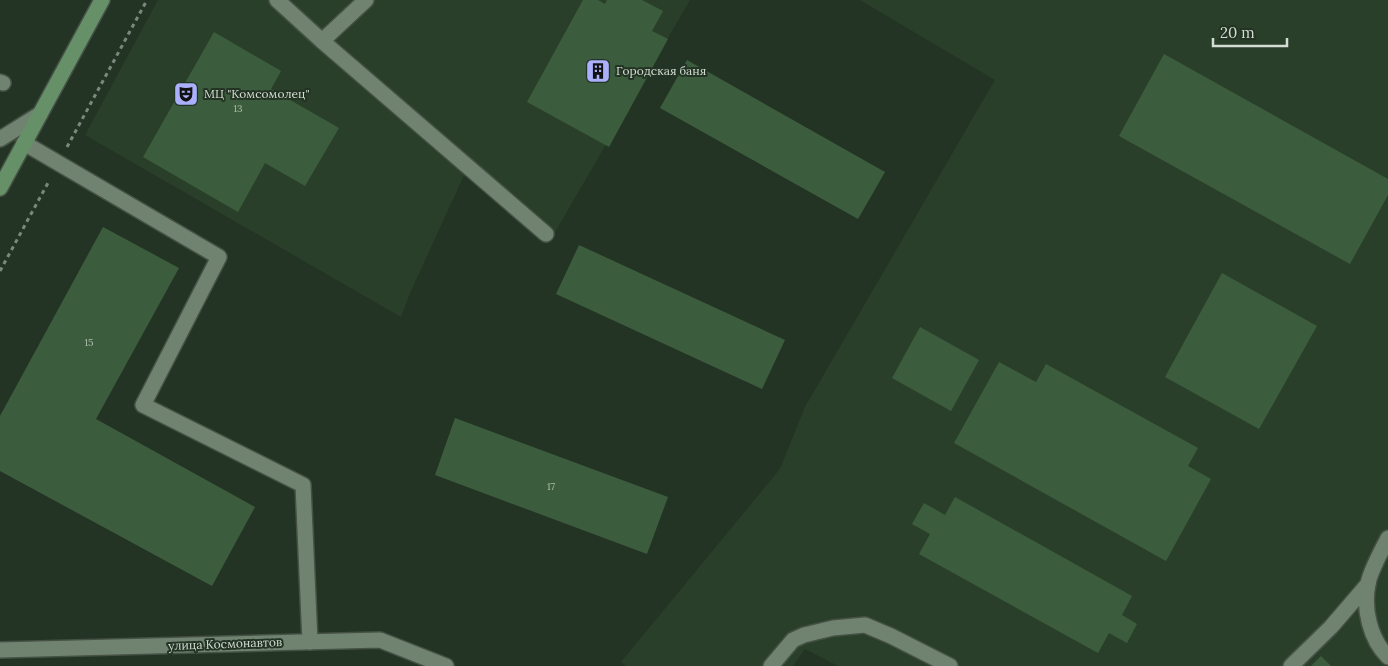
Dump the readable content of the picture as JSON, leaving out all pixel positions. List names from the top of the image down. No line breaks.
{"streets":{"street":["улица Космонавтов"]},"places":{"building":["Городская баня"],"theatre":["МЦ \"Комсомолец\""]},"house_numbers":["13","15","17"],"scale_bar":"20 m"}
